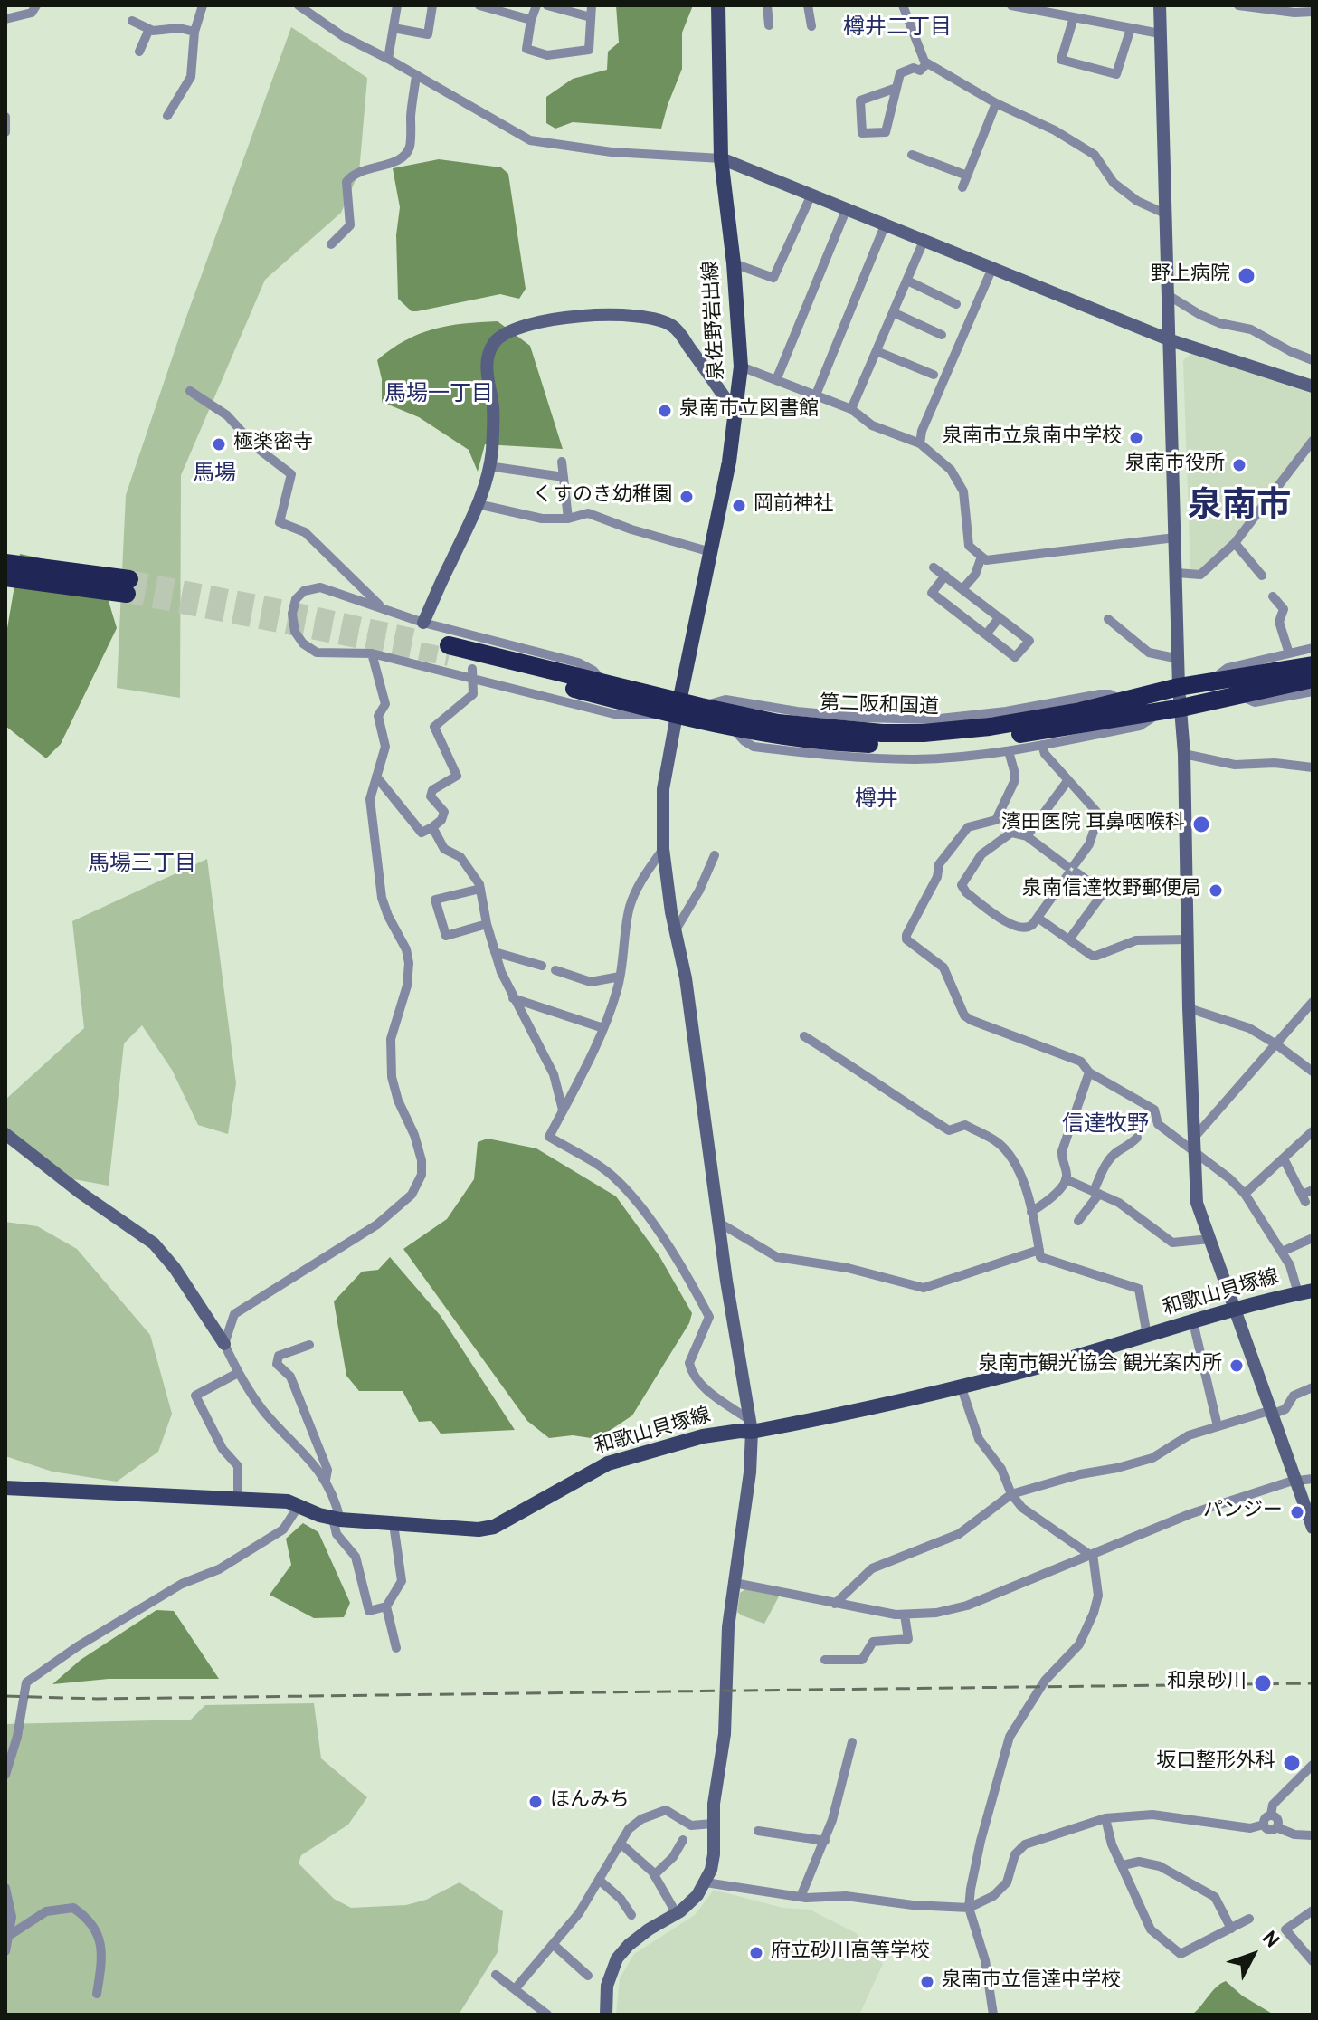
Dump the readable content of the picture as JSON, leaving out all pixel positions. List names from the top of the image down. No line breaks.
{"streets":{"highway":["第二阪和国道"],"main road":["泉佐野岩出線","和歌山貝塚線"]},"crossings":[["泉佐野岩出線","第二阪和国道"]],"districts":["樽井二丁目","馬場一丁目","馬場","泉南市","樽井","馬場三丁目","信達牧野"],"places":["野上病院","泉南市立図書館","泉南市立泉南中学校","極楽密寺","泉南市役所","くすのき幼稚園","岡前神社","濱田医院 耳鼻咽喉科","泉南信達牧野郵便局","泉南市観光協会 観光案内所","パンジー","和泉砂川","坂口整形外科","ほんみち","府立砂川高等学校","泉南市立信達中学校"],"north":"top right"}
